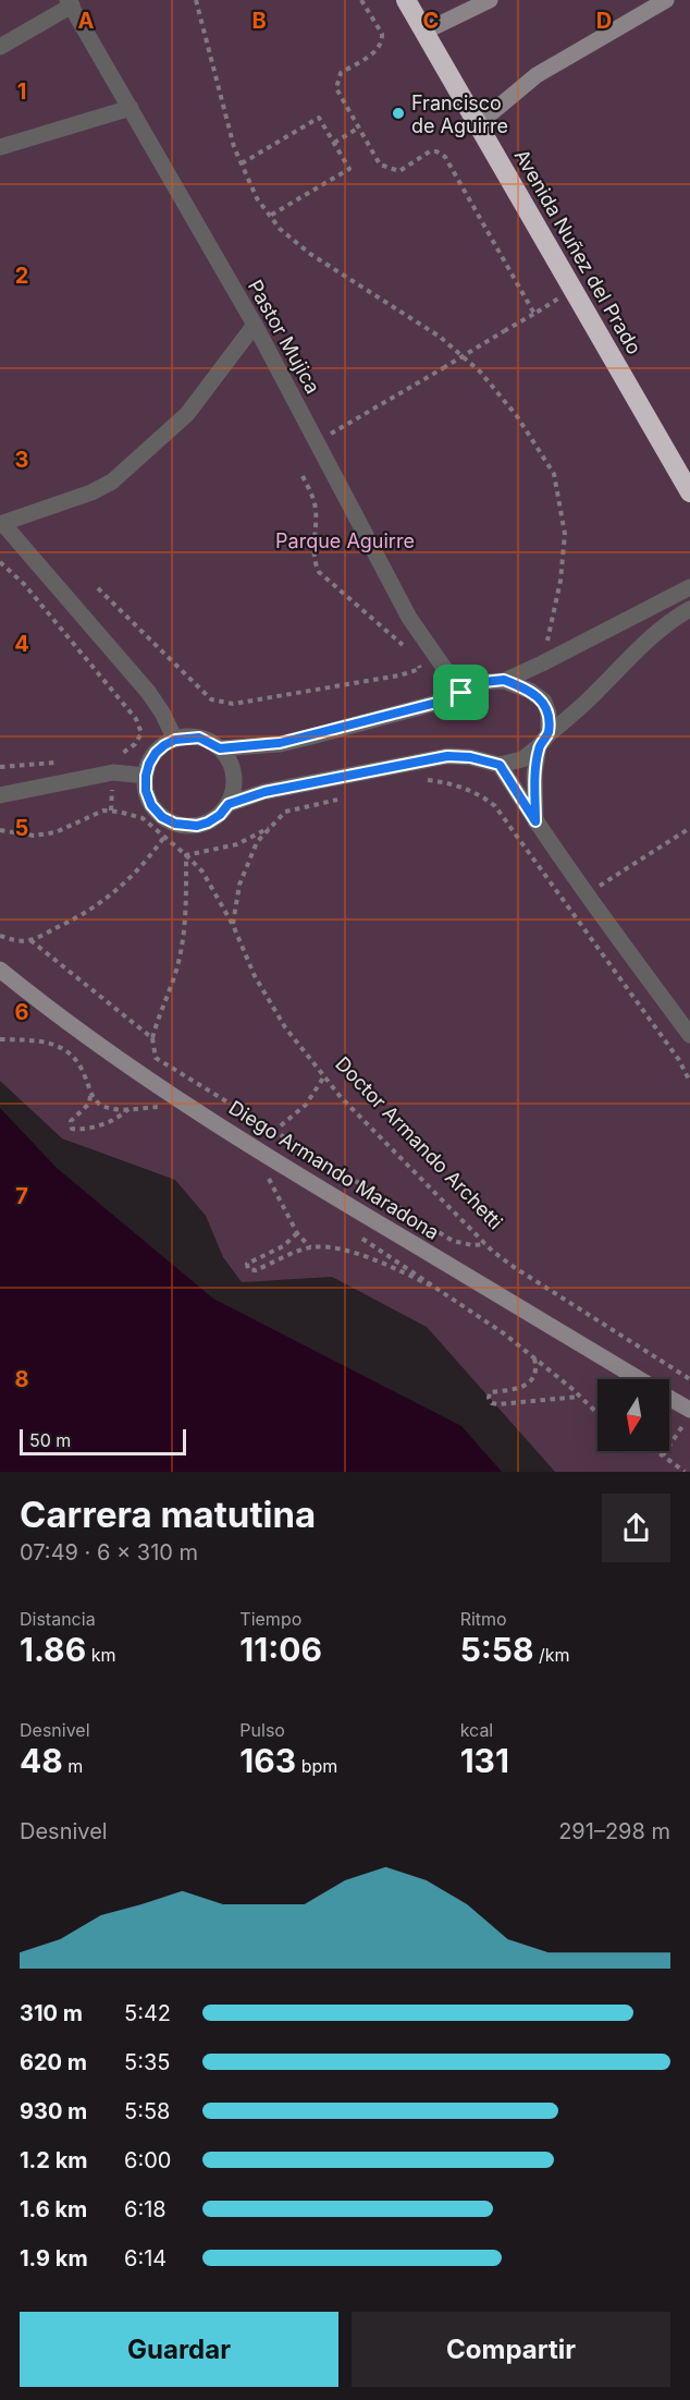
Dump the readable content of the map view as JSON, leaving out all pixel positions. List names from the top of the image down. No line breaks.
{"streets":{"highway":["Avenida Nuñez del Prado"],"main road":["Diego Armando Maradona"],"street":["Pastor Mujica"],"path":["Doctor Armando Archetti"]},"parks":["Parque Aguirre"],"places":["Francisco de Aguirre"],"scale_bar":"50 m","north":"bottom","page":{"scale":"50 m","heading":["Carrera matutina","07:49 · 6 × 310 m"],"stats":[["Distancia","1.86 km"],["Tiempo","11:06"],["Ritmo","5:58 /km"],["Desnivel","48 m"],["Pulso","163 bpm"],["kcal","131"]],"chart":["Desnivel","291–298 m"],"list":[{"name":"310 m","note":"5:42"},{"name":"620 m","note":"5:35"},{"name":"930 m","note":"5:58"},{"name":"1.2 km","note":"6:00"},{"name":"1.6 km","note":"6:18"},{"name":"1.9 km","note":"6:14"}],"buttons":["Guardar","Compartir"]},"grid":{"columns":["A","B","C","D"],"rows":["1","2","3","4","5","6","7","8"]}}
